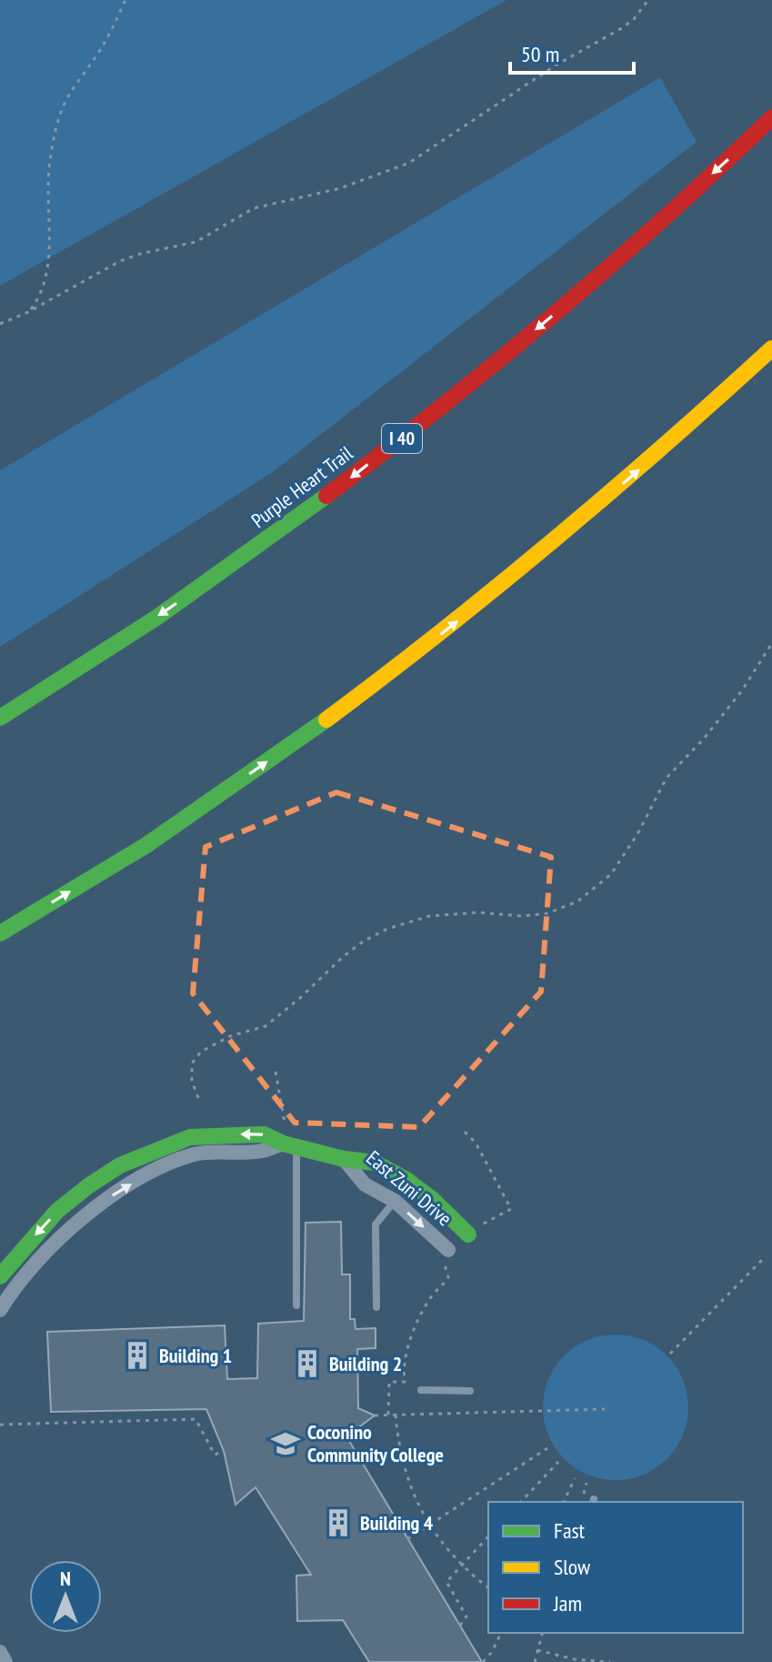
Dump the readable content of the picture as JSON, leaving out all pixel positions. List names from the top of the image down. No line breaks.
{"streets":{"main road":["I 40","Purple Heart Trail","East Zuni Drive"]},"one_way":["Purple Heart Trail"],"places":{"building":["Building 1","Building 2","Building 4"],"school or university":["Coconino Community College"]},"legend":["Fast","Slow","Jam"],"scale_bar":"50 m","north":"top"}
